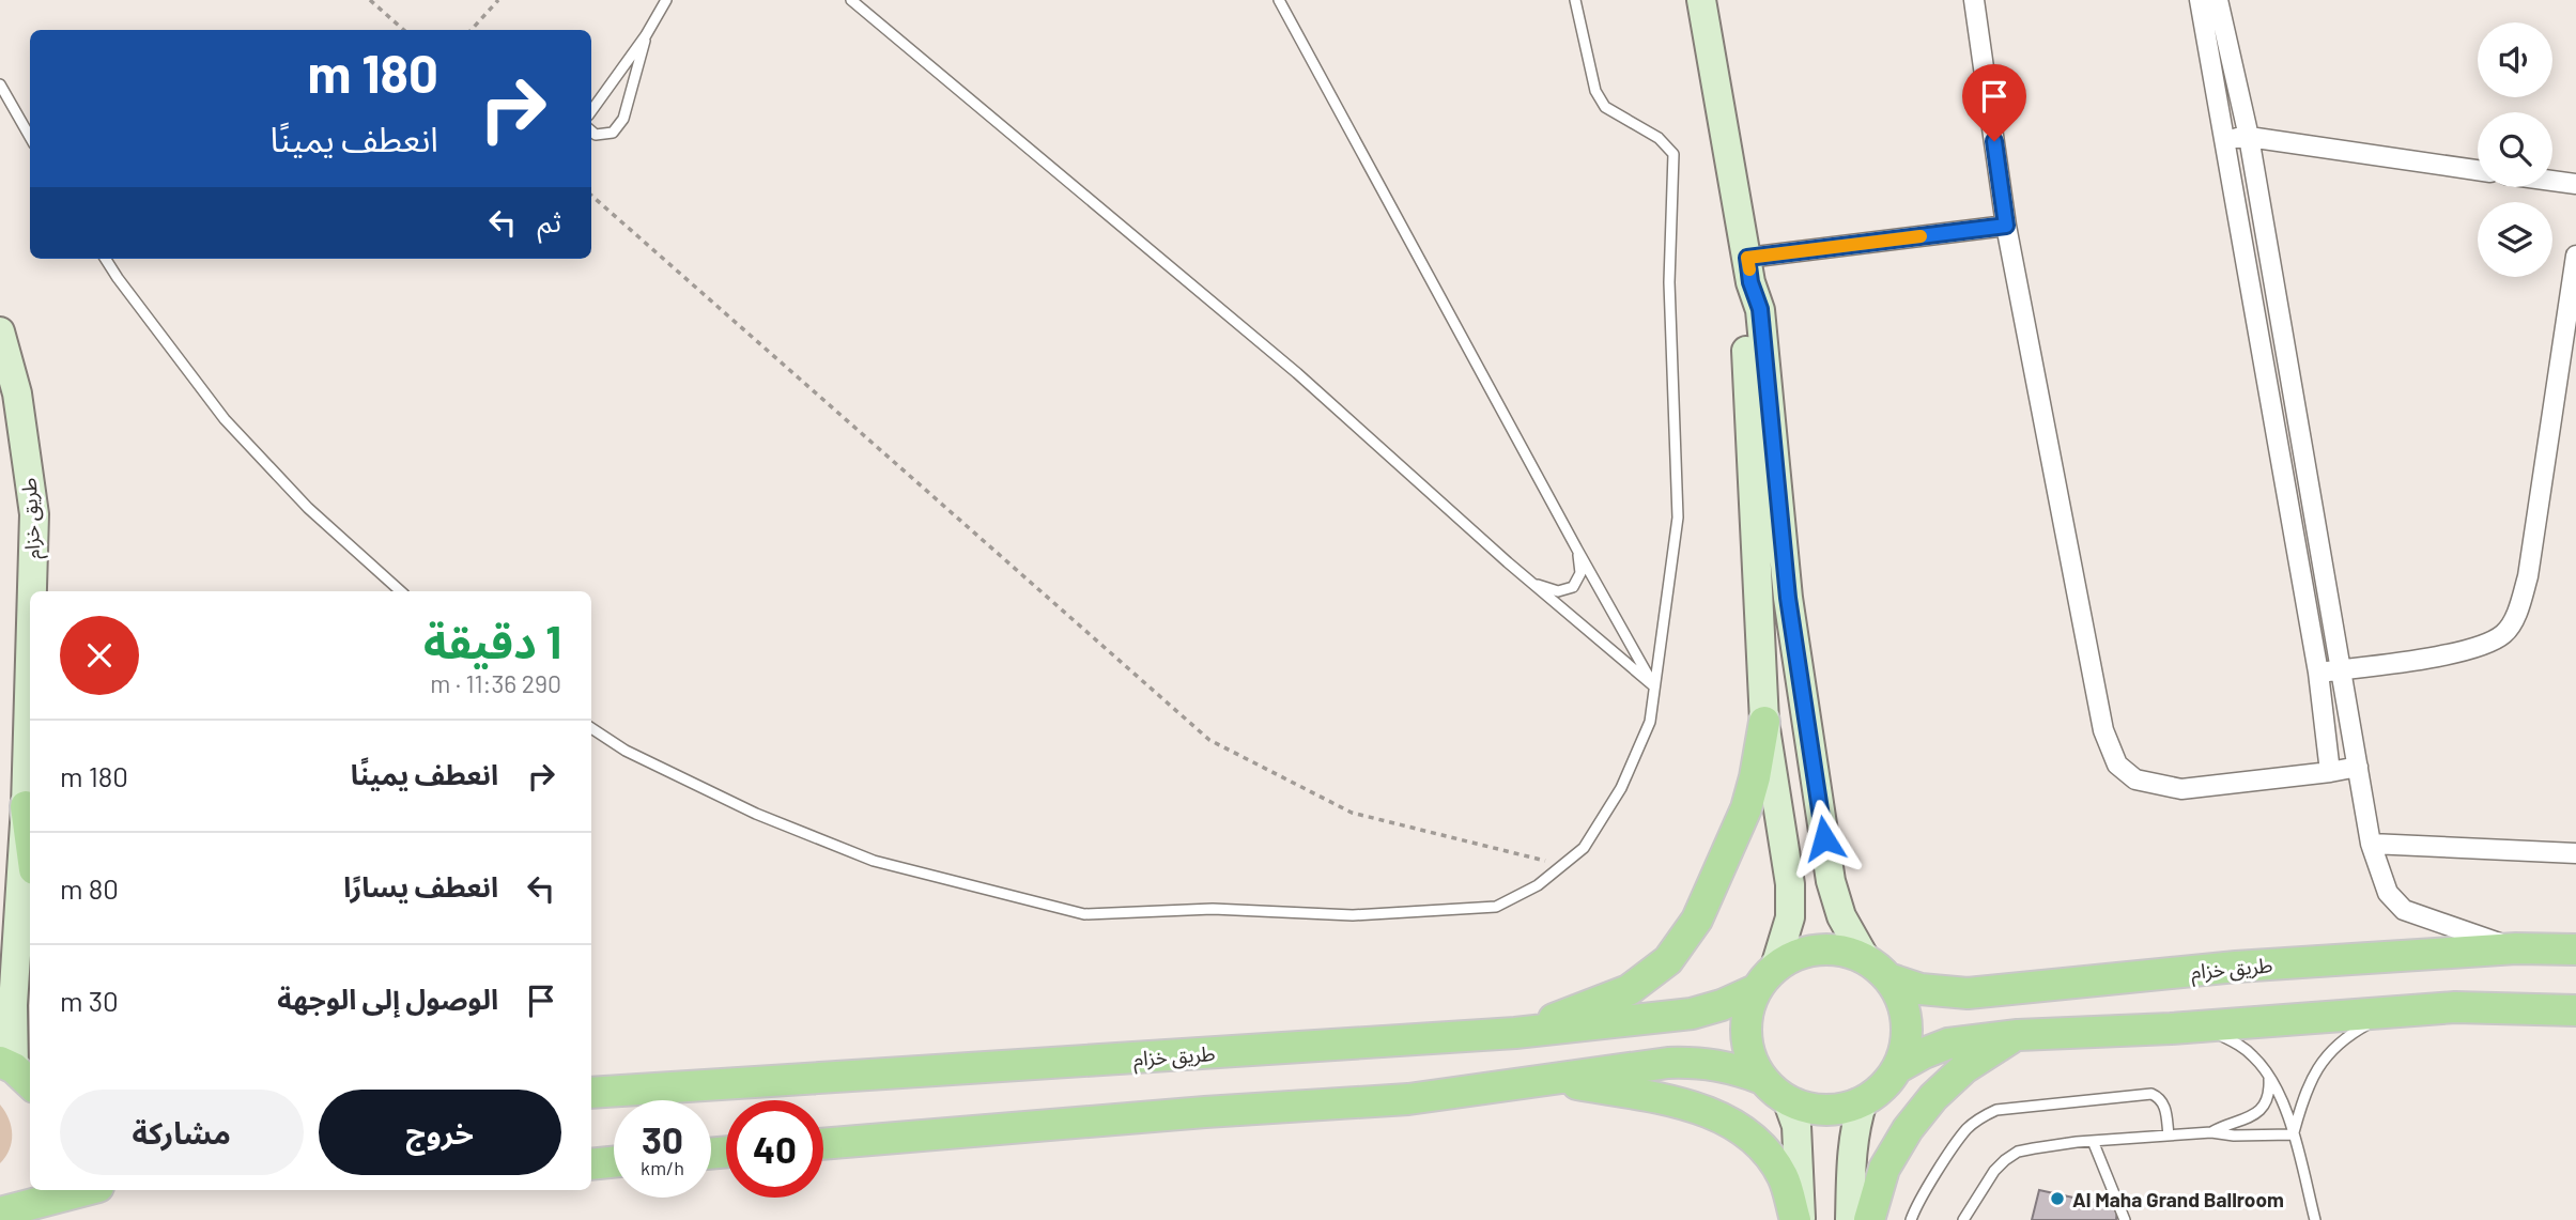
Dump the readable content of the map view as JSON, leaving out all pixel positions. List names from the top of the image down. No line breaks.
{"streets":{"main road":["طريق خزام"]},"places":["Al Maha Grand Ballroom"],"page":{"turn":["180 m","انعطف يمينًا"],"then":"ثم","heading":["1 دقيقة","290 m · 11:36"],"list":[{"name":"انعطف يمينًا","value":"180 m"},{"name":"انعطف يسارًا","value":"80 m"},{"name":"الوصول إلى الوجهة","value":"30 m"}],"buttons":["خروج","مشاركة"],"speed":"30 km/h","limit":"40"}}
